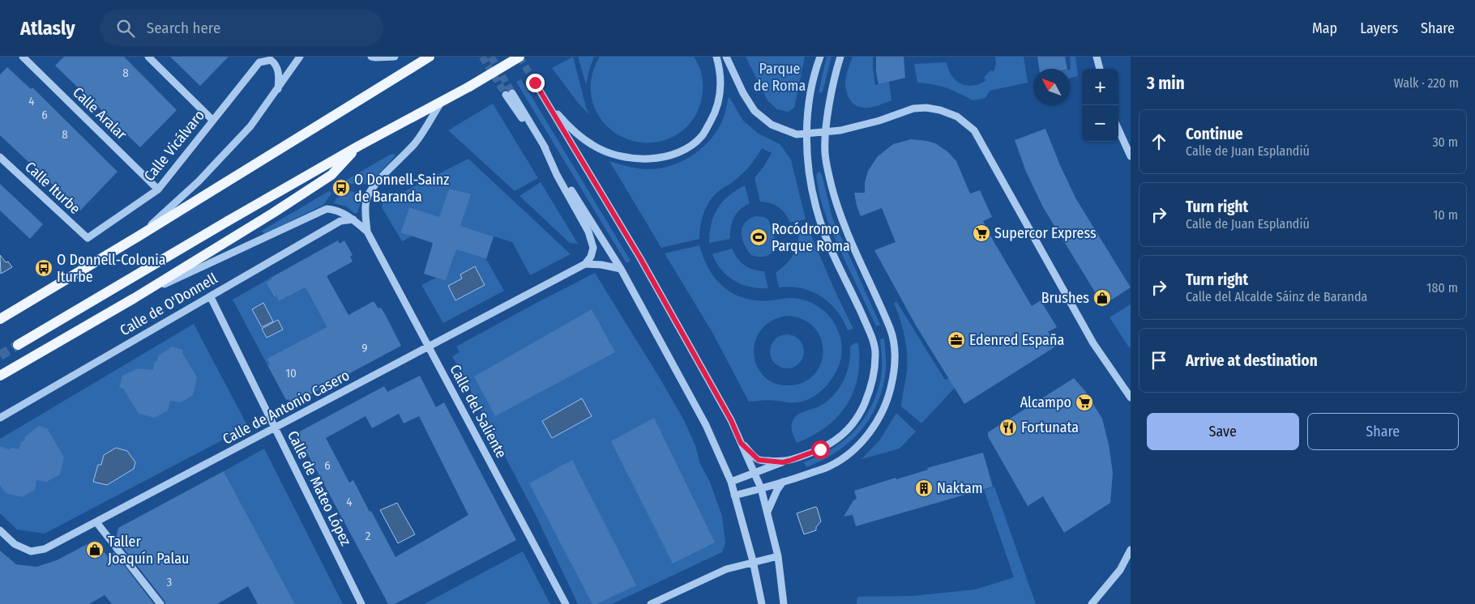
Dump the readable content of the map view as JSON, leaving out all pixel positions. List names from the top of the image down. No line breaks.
{"streets":{"main road":["Calle de O'Donnell"],"street":["Calle Aralar","Calle Vicálvaro","Calle Iturbe","Calle de Antonio Casero","Calle del Saliente","Calle de Mateo López"]},"crossings":[["Calle Aralar","Calle Vicálvaro"],["Calle Vicálvaro","Calle Iturbe"],["Calle de O'Donnell","Calle del Saliente"],["Calle de O'Donnell","Calle de Mateo López"],["Calle de Antonio Casero","Calle del Saliente"],["Calle de Antonio Casero","Calle de Mateo López"]],"parks":["Parque de Roma"],"places":{"bus stop":["O Donnell-Sainz de Baranda","O Donnell-Colonia Iturbe"],"supermarket":["Supercor Express","Alcampo"],"sports":["Rocódromo Parque Roma"],"shop":["Brushes","Taller Joaquín Palau"],"office":["Edenred España"],"restaurant":["Fortunata"],"building":["Naktam"]},"house_numbers":["8","4","6","8","9","10","6","4","2","3"],"north":"top left","page":{"header":"Atlasly","search":"Search here","nav":["Map","Layers","Share"],"heading":["3 min","Walk · 220 m"],"map_buttons":["+","−"],"list":[["Continue","Calle de Juan Esplandiú","30 m"],["Turn right","Calle de Juan Esplandiú","10 m"],["Turn right","Calle del Alcalde Sáinz de Baranda","180 m"],"Arrive at destination"],"buttons":["Save","Share"]}}
